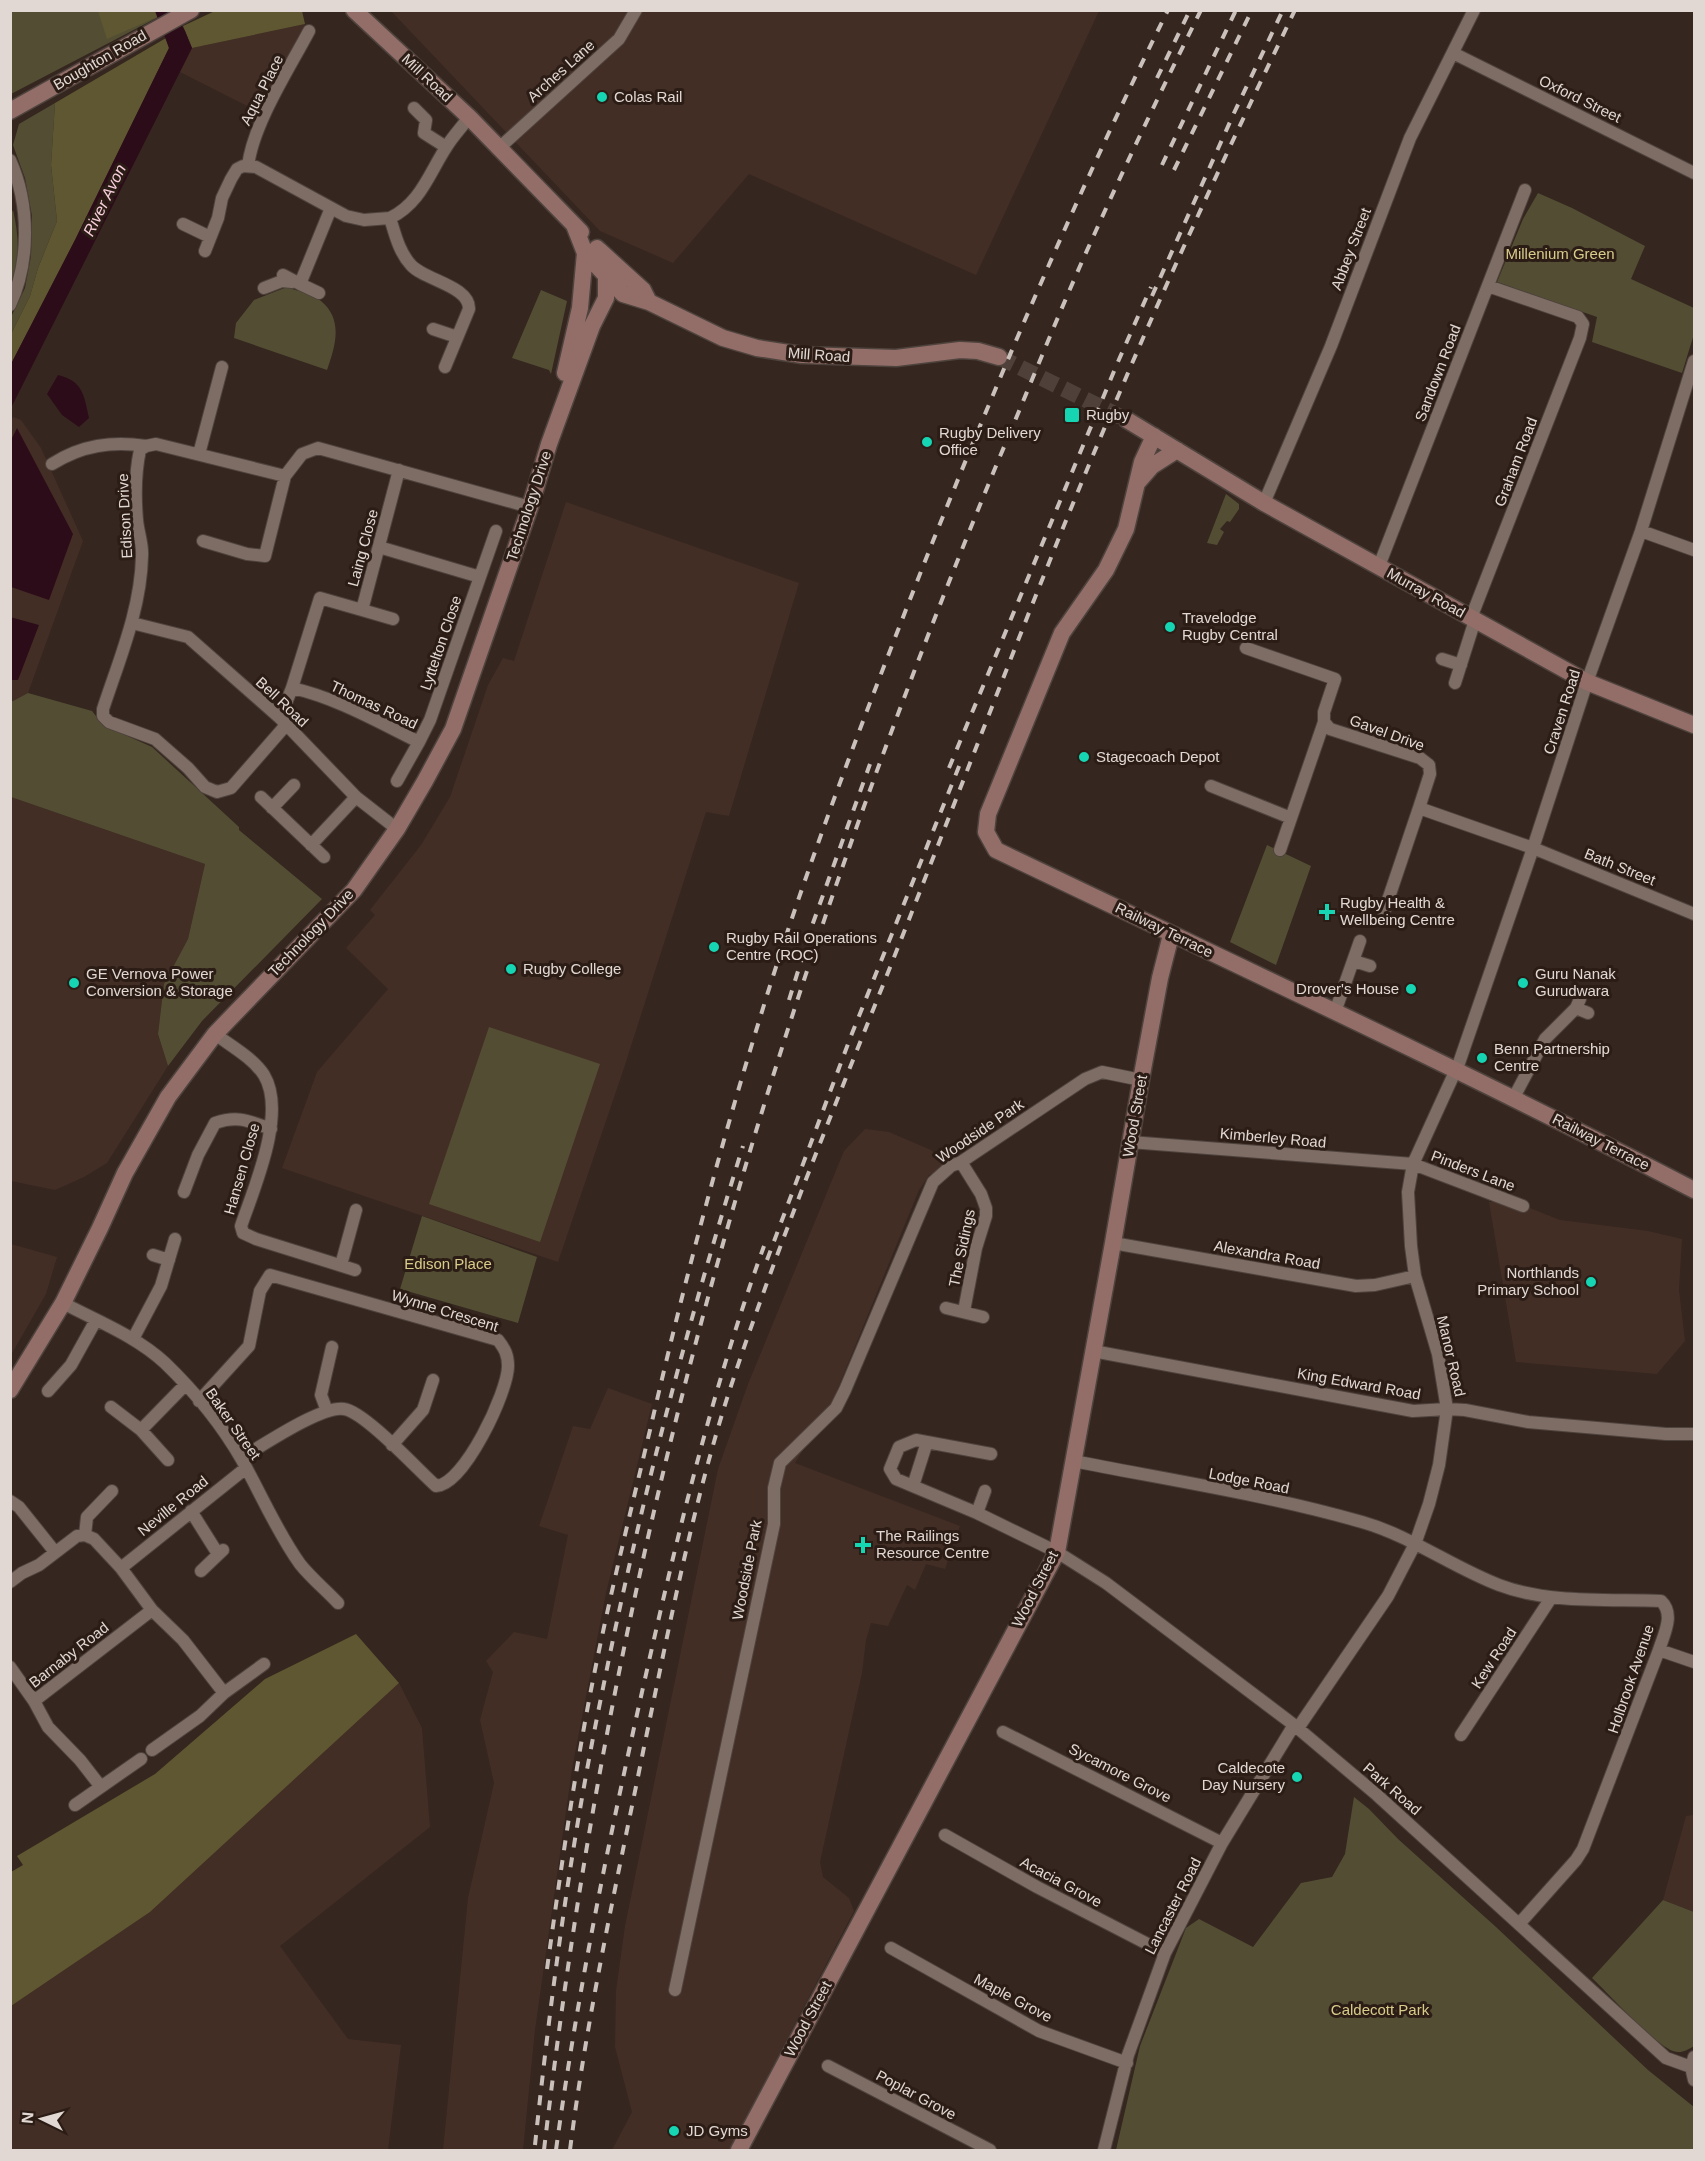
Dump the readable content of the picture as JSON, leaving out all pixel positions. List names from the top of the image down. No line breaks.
{"streets":{"street":["Boughton Road","Arches Lane","Mill Road","Aqua Place","Oxford Street","Abbey Street","Sandown Road","Graham Road","Technology Drive","Edison Drive","Laing Close","Murray Road","Lyttelton Close","Bell Road","Thomas Road","Craven Road","Gavel Drive","Bath Street","Railway Terrace","Wood Street","Woodside Park","Kimberley Road","Hansen Close","Pinders Lane","The Sidings","Alexandra Road","Wynne Crescent","Manor Road","King Edward Road","Baker Street","Lodge Road","Neville Road","Barnaby Road","Kew Road","Holbrook Avenue","Sycamore Grove","Park Road","Acacia Grove","Lancaster Road","Maple Grove","Poplar Grove"]},"crossings":[["Arches Lane","Mill Road"],["Mill Road","Technology Drive"],["Oxford Street","Abbey Street"],["Abbey Street","Murray Road"],["Sandown Road","Graham Road"],["Sandown Road","Murray Road"],["Graham Road","Murray Road"],["Technology Drive","Bell Road"],["Technology Drive","Hansen Close"],["Technology Drive","Baker Street"],["Edison Drive","Laing Close"],["Edison Drive","Bell Road"],["Laing Close","Bell Road"],["Laing Close","Thomas Road"],["Murray Road","Craven Road"],["Murray Road","Railway Terrace"],["Lyttelton Close","Thomas Road"],["Craven Road","Bath Street"],["Craven Road","Railway Terrace"],["Craven Road","Manor Road"],["Railway Terrace","Wood Street"],["Railway Terrace","Manor Road"],["Wood Street","Woodside Park"],["Wood Street","Kimberley Road"],["Wood Street","Alexandra Road"],["Wood Street","King Edward Road"],["Wood Street","Lodge Road"],["Wood Street","Park Road"],["Woodside Park","The Sidings"],["Kimberley Road","Pinders Lane"],["Kimberley Road","Manor Road"],["Pinders Lane","Manor Road"],["Alexandra Road","Manor Road"],["Wynne Crescent","Baker Street"],["Manor Road","King Edward Road"],["Manor Road","Lodge Road"],["Manor Road","Holbrook Avenue"],["Manor Road","Park Road"],["Manor Road","Lancaster Road"],["Baker Street","Neville Road"],["Lodge Road","Holbrook Avenue"],["Kew Road","Holbrook Avenue"],["Holbrook Avenue","Park Road"],["Sycamore Grove","Lancaster Road"],["Park Road","Lancaster Road"],["Acacia Grove","Lancaster Road"],["Lancaster Road","Maple Grove"]],"water":["River Avon"],"parks":["Millenium Green","Edison Place","Caldecott Park"],"places":{"other":["Colas Rail","Rugby Delivery Office","Travelodge Rugby Central","Stagecoach Depot","Rugby Rail Operations Centre (ROC)","Rugby College","GE Vernova Power Conversion & Storage","Guru Nanak Gurudwara","Drover's House","Benn Partnership Centre","Northlands Primary School","Caldecote Day Nursery","JD Gyms"],"transit":["Rugby"],"health":["Rugby Health & Wellbeing Centre","The Railings Resource Centre"]},"north":"left"}
